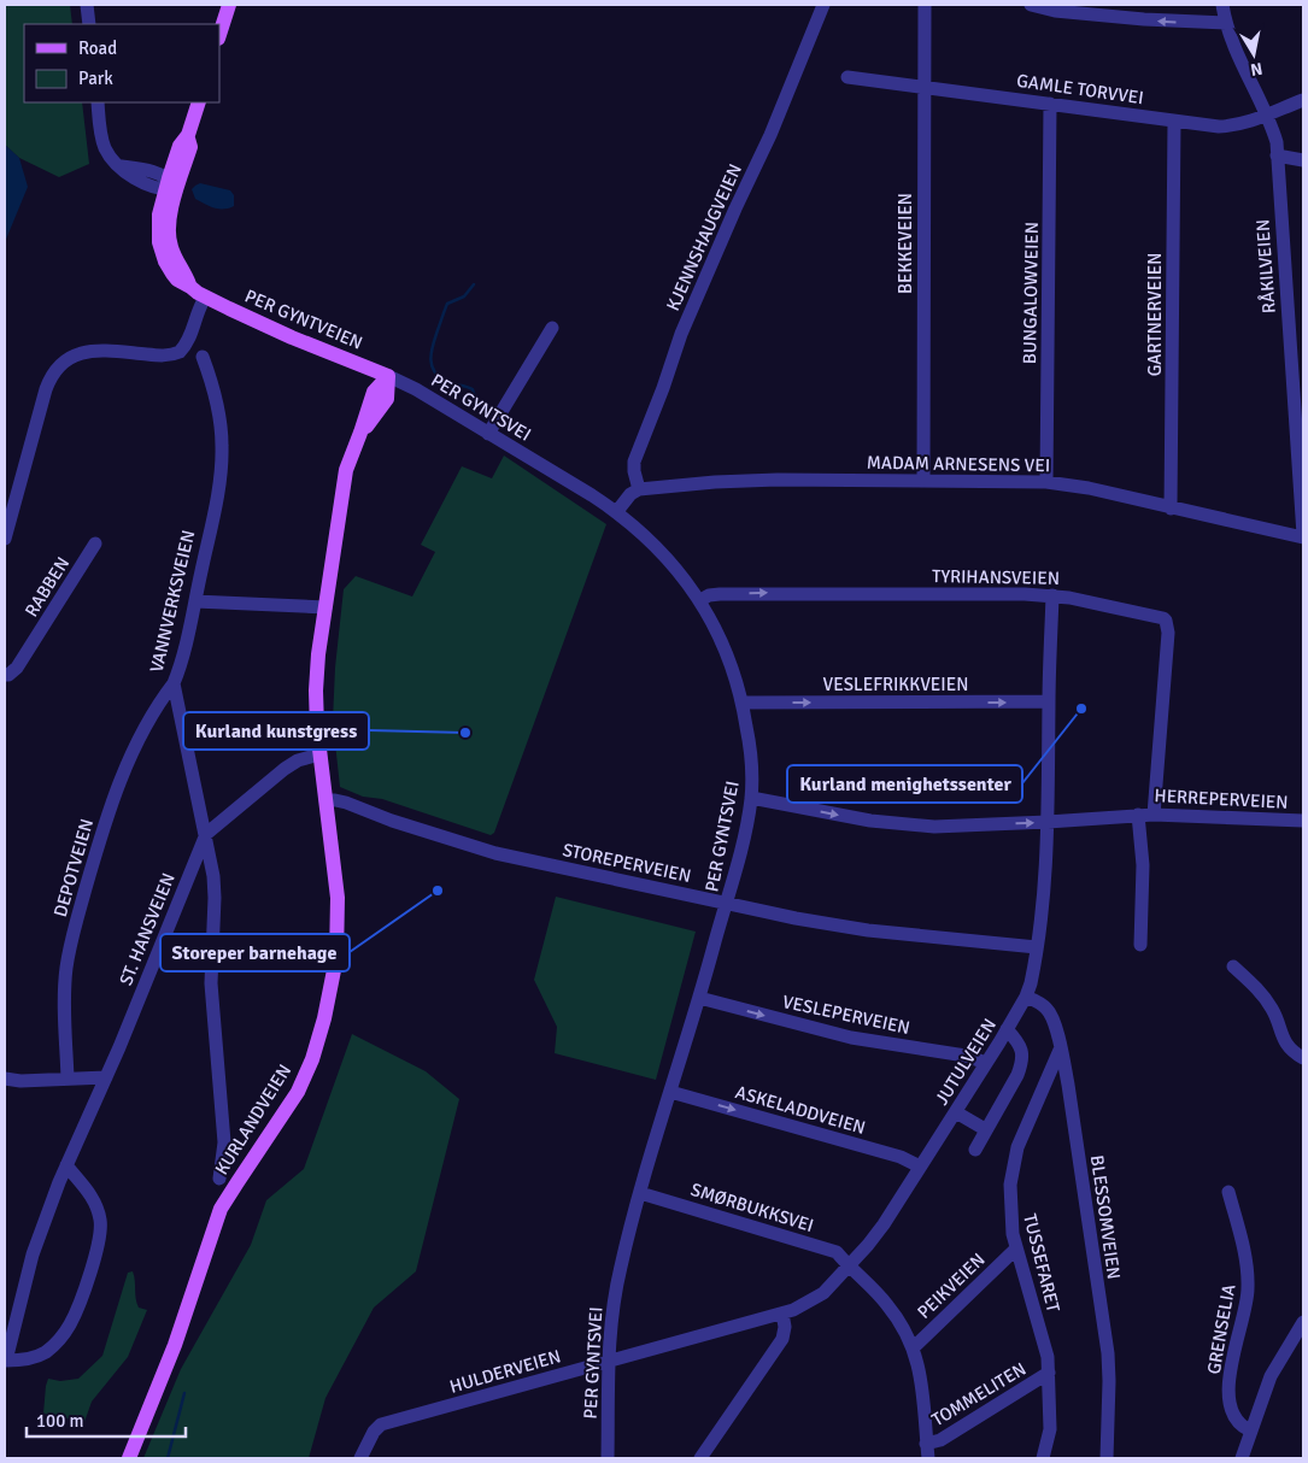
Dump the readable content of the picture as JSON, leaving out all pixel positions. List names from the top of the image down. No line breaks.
{"streets":{"main road":["PER GYNTVEIEN","KURLANDVEIEN"],"street":["GAMLE TORVVEI","KJENNSHAUGVEIEN","BEKKEVEIEN","RÅKILVEIEN","BUNGALOWVEIEN","GARTNERVEIEN","PER GYNTSVEI","MADAM ARNESENS VEI","TYRIHANSVEIEN","RABBEN","VANNVERKSVEIEN","VESLEFRIKKVEIEN","HERREPERVEIEN","STOREPERVEIEN","DEPOTVEIEN","ST. HANSVEIEN","VESLEPERVEIEN","JUTULVEIEN","ASKELADDVEIEN","SMØRBUKKSVEI","BLESSOMVEIEN","TUSSEFARET","PEIKVEIEN","GRENSELIA","HULDERVEIEN","TOMMELITEN"]},"crossings":[["GAMLE TORVVEI","BEKKEVEIEN"],["GAMLE TORVVEI","RÅKILVEIEN"],["GAMLE TORVVEI","BUNGALOWVEIEN"],["GAMLE TORVVEI","GARTNERVEIEN"],["KJENNSHAUGVEIEN","MADAM ARNESENS VEI"],["BEKKEVEIEN","MADAM ARNESENS VEI"],["RÅKILVEIEN","MADAM ARNESENS VEI"],["BUNGALOWVEIEN","MADAM ARNESENS VEI"],["GARTNERVEIEN","MADAM ARNESENS VEI"],["PER GYNTVEIEN","PER GYNTSVEI"],["PER GYNTVEIEN","KURLANDVEIEN"],["PER GYNTSVEI","TYRIHANSVEIEN"],["PER GYNTSVEI","VESLEFRIKKVEIEN"],["PER GYNTSVEI","HERREPERVEIEN"],["PER GYNTSVEI","STOREPERVEIEN"],["PER GYNTSVEI","VESLEPERVEIEN"],["PER GYNTSVEI","ASKELADDVEIEN"],["PER GYNTSVEI","KURLANDVEIEN"],["PER GYNTSVEI","SMØRBUKKSVEI"],["PER GYNTSVEI","HULDERVEIEN"],["TYRIHANSVEIEN","HERREPERVEIEN"],["TYRIHANSVEIEN","JUTULVEIEN"],["VANNVERKSVEIEN","DEPOTVEIEN"],["VANNVERKSVEIEN","ST. HANSVEIEN"],["VESLEFRIKKVEIEN","JUTULVEIEN"],["HERREPERVEIEN","JUTULVEIEN"],["STOREPERVEIEN","JUTULVEIEN"],["STOREPERVEIEN","KURLANDVEIEN"],["ST. HANSVEIEN","KURLANDVEIEN"],["VESLEPERVEIEN","JUTULVEIEN"],["JUTULVEIEN","ASKELADDVEIEN"],["JUTULVEIEN","SMØRBUKKSVEI"],["JUTULVEIEN","BLESSOMVEIEN"],["JUTULVEIEN","HULDERVEIEN"],["SMØRBUKKSVEI","PEIKVEIEN"],["SMØRBUKKSVEI","TOMMELITEN"],["BLESSOMVEIEN","TUSSEFARET"],["TUSSEFARET","PEIKVEIEN"],["TUSSEFARET","TOMMELITEN"]],"one_way":["TYRIHANSVEIEN","VESLEFRIKKVEIEN","HERREPERVEIEN","VESLEPERVEIEN","ASKELADDVEIEN"],"places":["Kurland menighetssenter","Kurland kunstgress","Storeper barnehage"],"legend":["Road","Park"],"scale_bar":"100 m","north":"bottom"}
